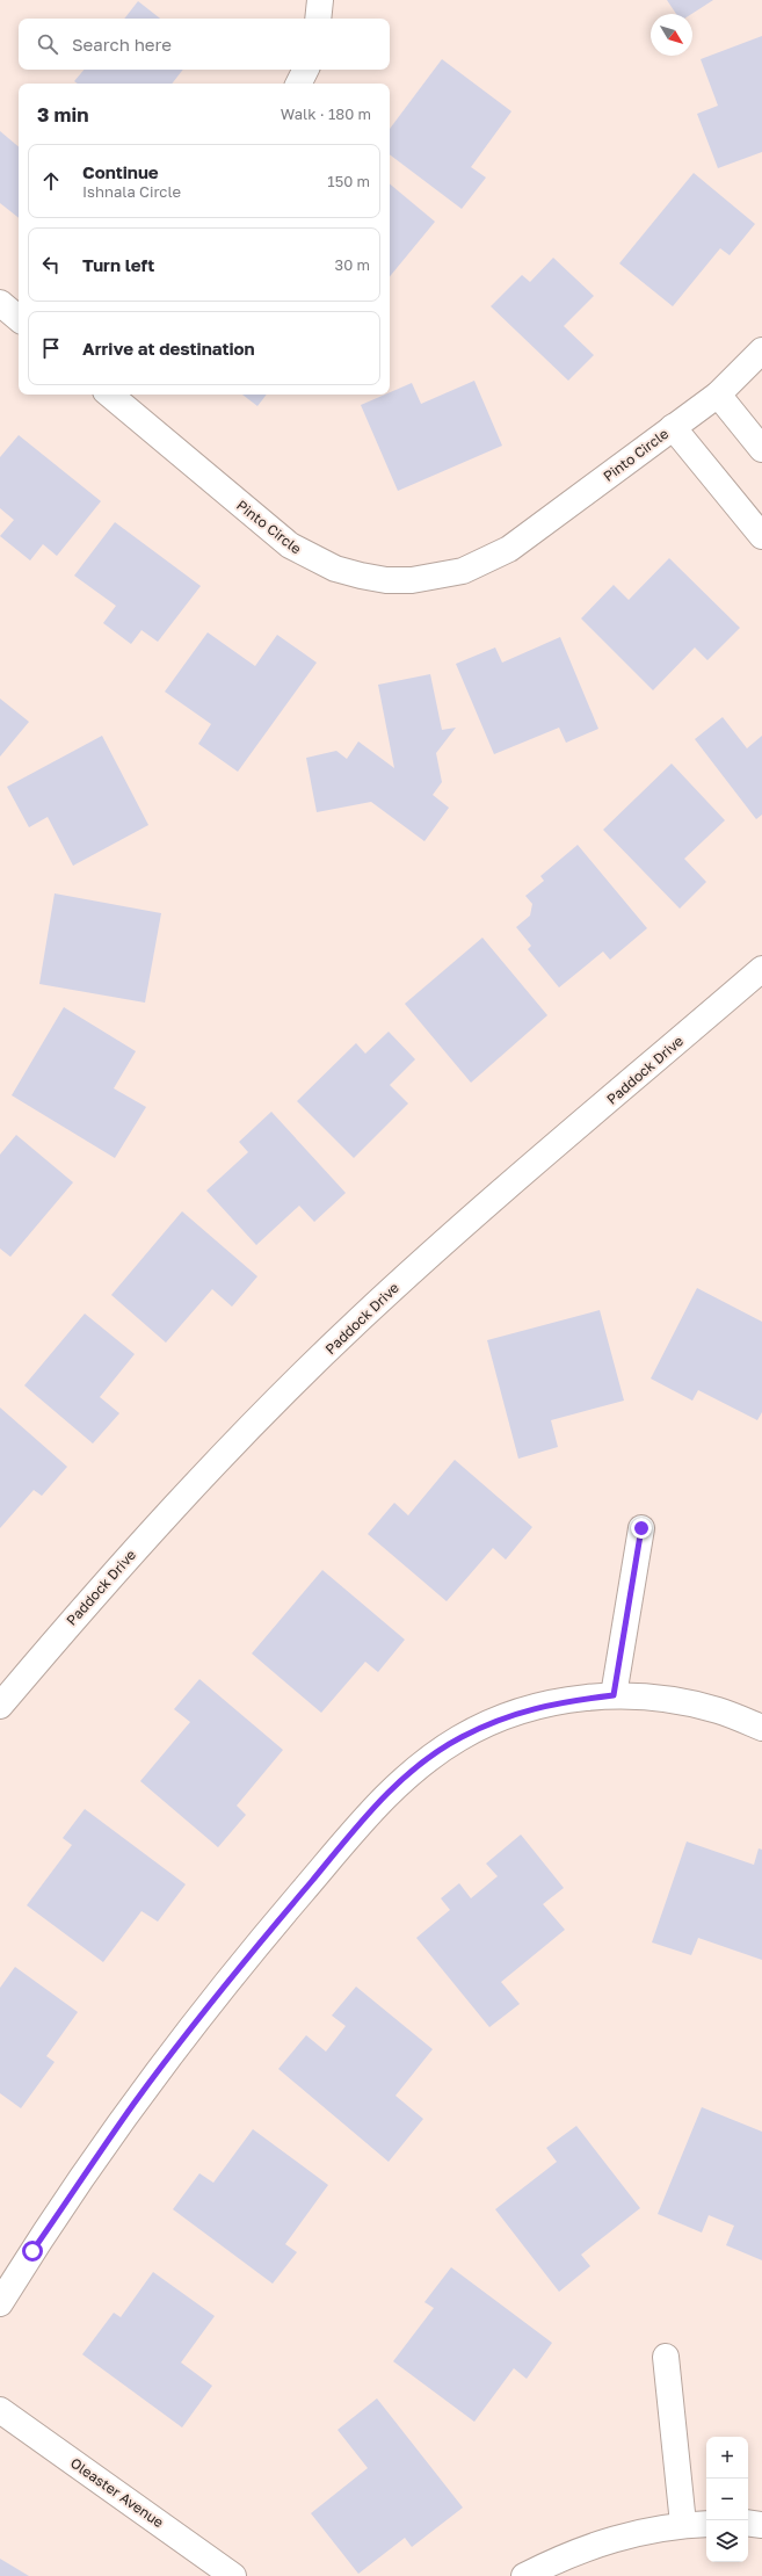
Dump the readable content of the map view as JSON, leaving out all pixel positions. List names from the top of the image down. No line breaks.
{"streets":{"street":["Pinto Circle","Paddock Drive","Oleaster Avenue"]},"north":"bottom right","page":{"search":"Search here","heading":["3 min","Walk · 180 m"],"list":[["Continue","Ishnala Circle","150 m"],["Turn left","30 m"],"Arrive at destination"],"map_buttons":["+","−"]}}
